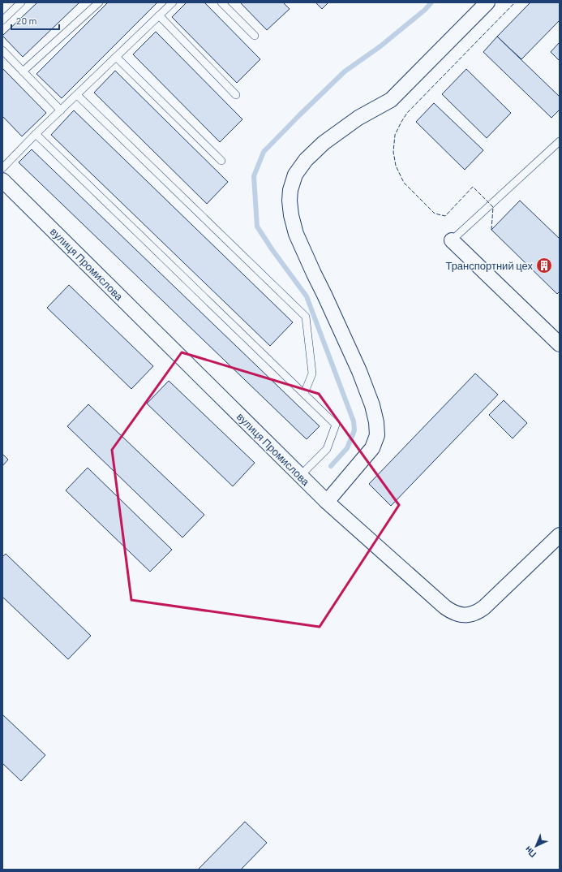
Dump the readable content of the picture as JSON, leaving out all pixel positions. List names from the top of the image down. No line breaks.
{"streets":{"street":["вулиця Промислова"]},"places":{"building":["Транспортний цех"]},"scale_bar":"20 m","north":"bottom left"}
